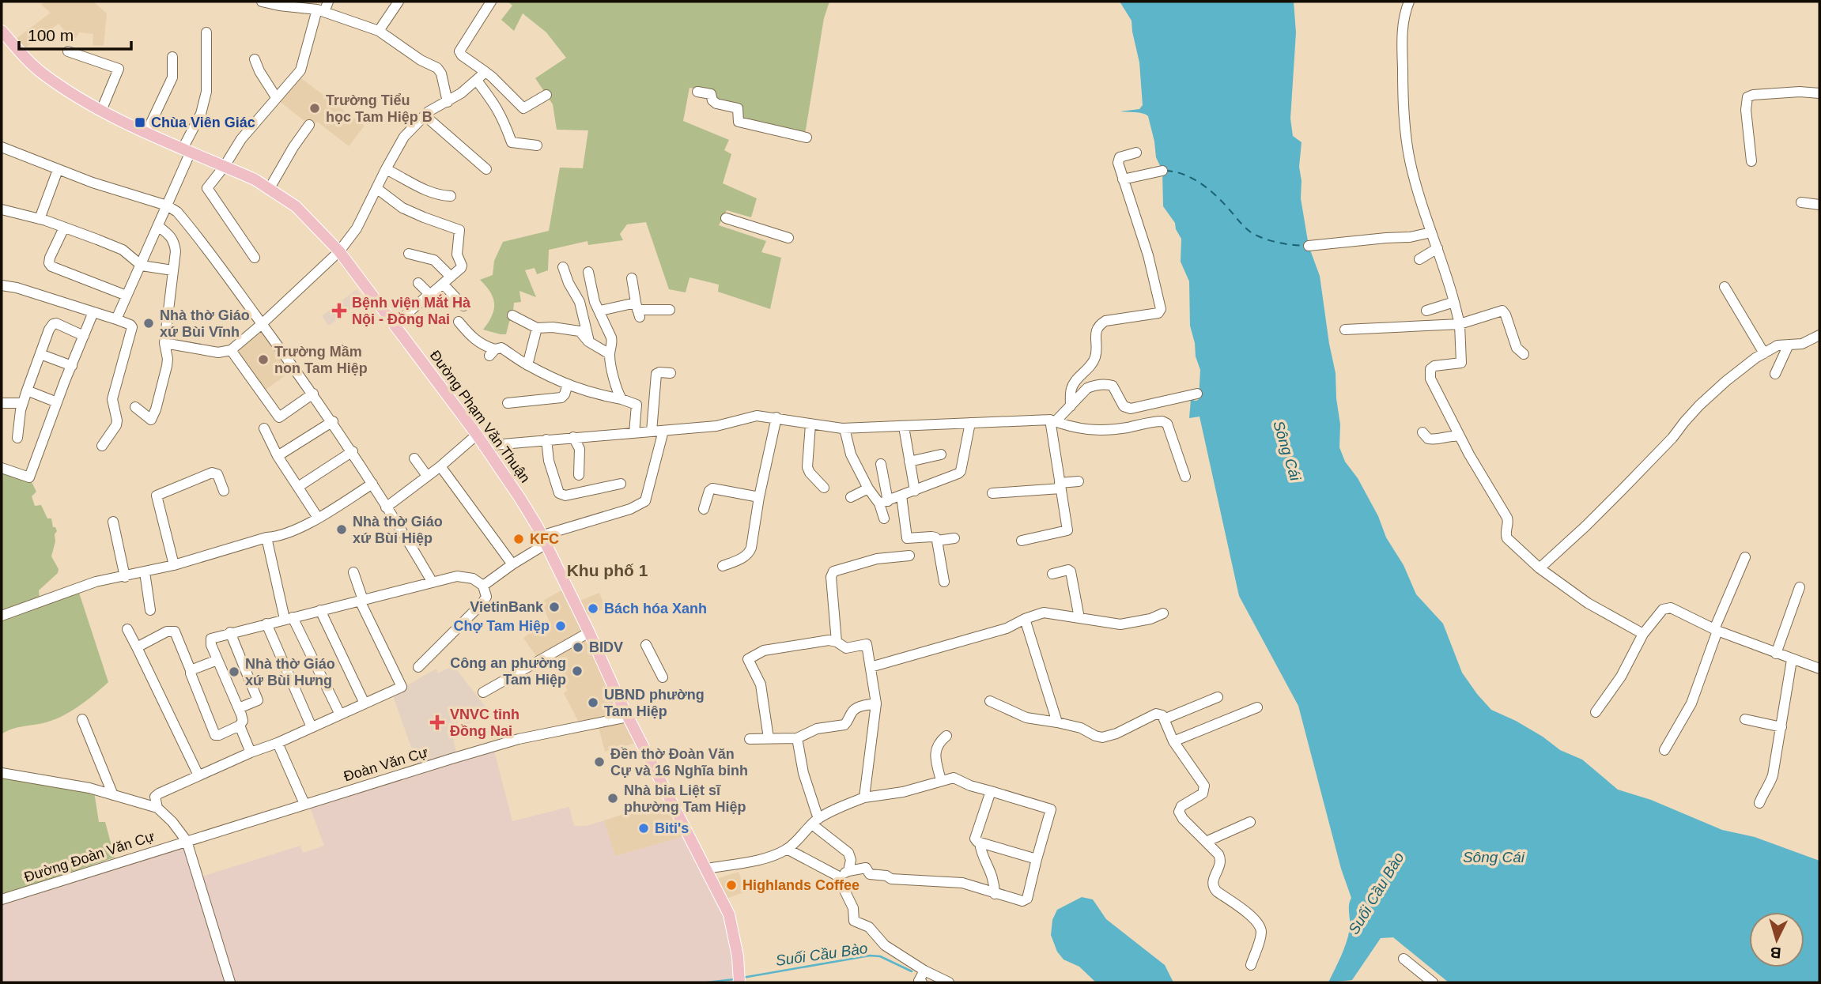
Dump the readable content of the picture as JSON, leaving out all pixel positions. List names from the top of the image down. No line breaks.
{"streets":{"main road":["Đường Phạm Văn Thuận"],"street":["Đoàn Văn Cự","Đường Đoàn Văn Cự"]},"crossings":[["Đường Phạm Văn Thuận","Đoàn Văn Cự"],["Đoàn Văn Cự","Đường Đoàn Văn Cự"]],"districts":["Khu phố 1"],"water":["Sông Cái","Suối Cầu Bào"],"places":{"other":["Trường Tiểu học Tam Hiệp B","Nhà thờ Giáo xứ Bùi Vĩnh","Trường Mầm non Tam Hiệp","Nhà thờ Giáo xứ Bùi Hiệp","KFC","VietinBank","Bách hóa Xanh","Chợ Tam Hiệp","BIDV","Công an phường Tam Hiệp","Nhà thờ Giáo xứ Bùi Hưng","UBND phường Tam Hiệp","Đền thờ Đoàn Văn Cự và 16 Nghĩa binh","Nhà bia Liệt sĩ phường Tam Hiệp","Biti's","Highlands Coffee"],"transit":["Chùa Viên Giác"],"health":["Bệnh viện Mắt Hà Nội - Đồng Nai","VNVC tỉnh Đồng Nai"]},"scale_bar":"100 m","north":"bottom"}
